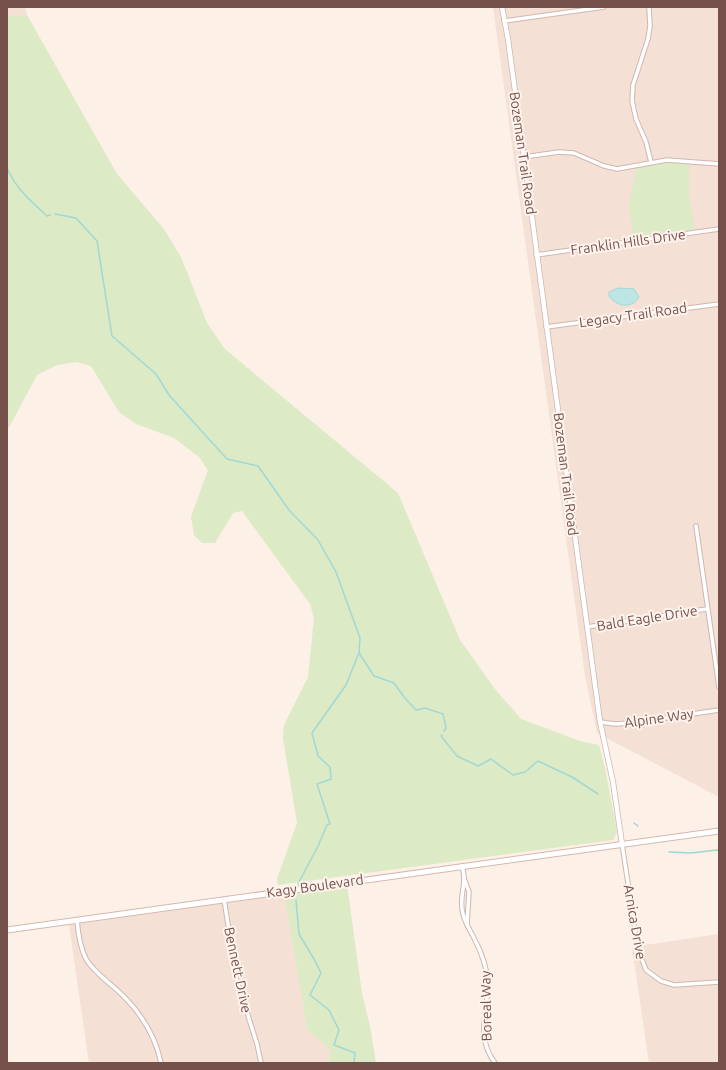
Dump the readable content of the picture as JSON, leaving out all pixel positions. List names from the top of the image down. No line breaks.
{"streets":{"main road":["Kagy Boulevard"],"street":["Bozeman Trail Road","Franklin Hills Drive","Legacy Trail Road","Bald Eagle Drive","Alpine Way","Arnica Drive","Bennett Drive","Boreal Way"]},"crossings":[["Bozeman Trail Road","Franklin Hills Drive"],["Bozeman Trail Road","Legacy Trail Road"],["Bozeman Trail Road","Bald Eagle Drive"],["Bozeman Trail Road","Alpine Way"],["Bozeman Trail Road","Kagy Boulevard"],["Bozeman Trail Road","Arnica Drive"],["Kagy Boulevard","Arnica Drive"],["Kagy Boulevard","Bennett Drive"],["Kagy Boulevard","Boreal Way"]]}
